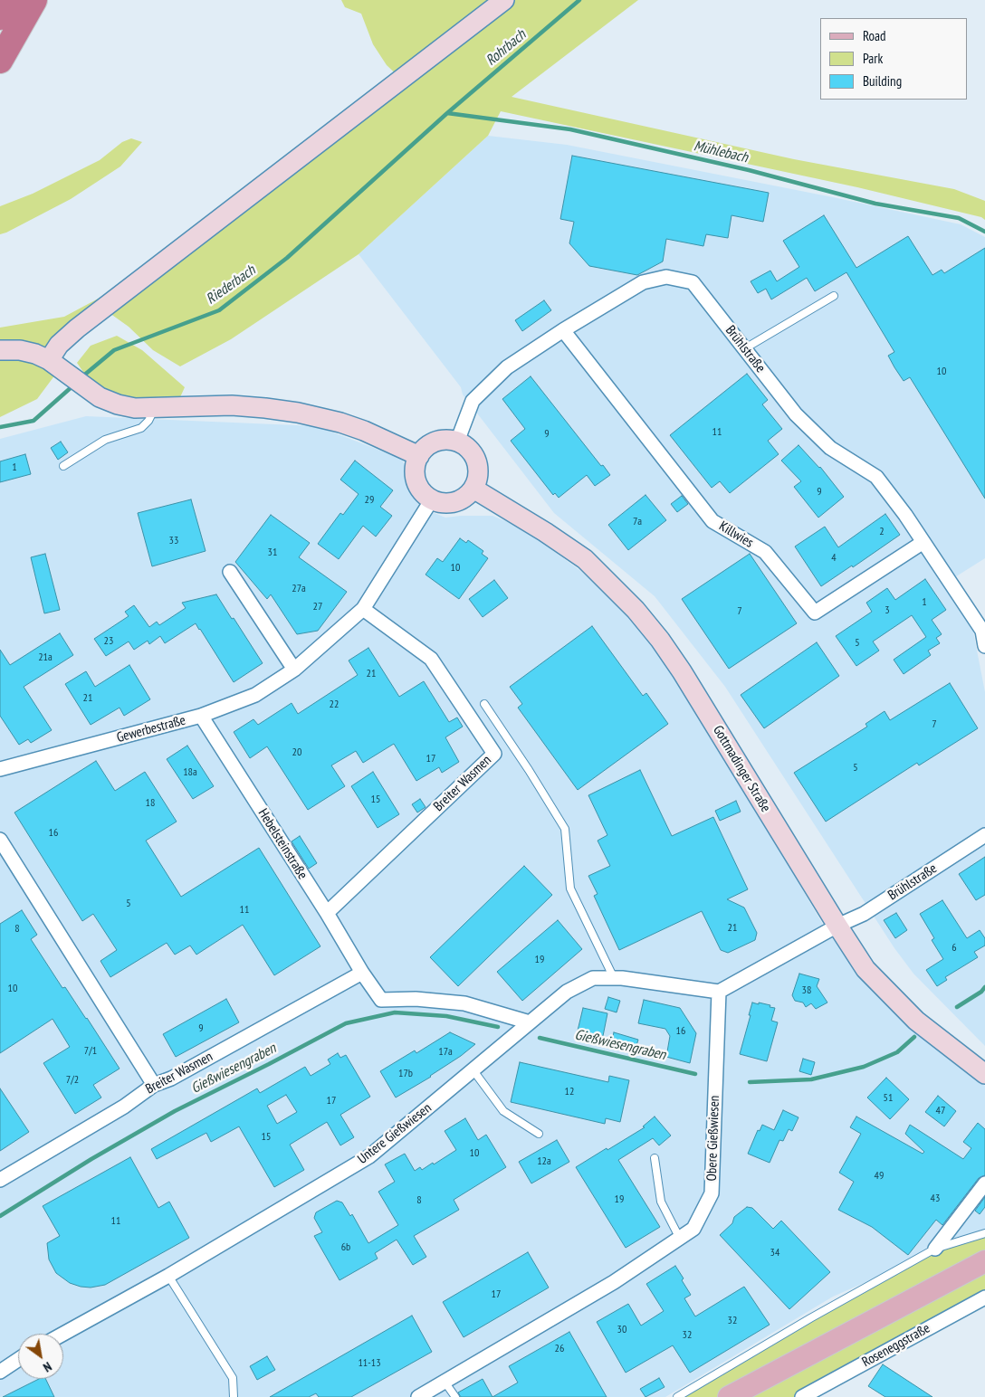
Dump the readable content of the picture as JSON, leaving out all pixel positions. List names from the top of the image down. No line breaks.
{"streets":{"main road":["Gottmadinger Straße"],"street":["Brühlstraße","Killwies","Gewerbestraße","Breiter Wasmen","Hebelsteinstraße","Untere Gießwiesen","Obere Gießwiesen","Roseneggstraße"]},"crossings":[["Brühlstraße","Killwies"],["Brühlstraße","Gewerbestraße"],["Brühlstraße","Gottmadinger Straße"],["Gewerbestraße","Gottmadinger Straße"],["Gewerbestraße","Breiter Wasmen"],["Gewerbestraße","Hebelsteinstraße"],["Breiter Wasmen","Hebelsteinstraße"],["Hebelsteinstraße","Untere Gießwiesen"],["Untere Gießwiesen","Obere Gießwiesen"]],"water":["Rohrbach","Mühlebach","Riederbach","Gießwiesengraben"],"house_numbers":["10","11","9","1","9","29","7a","2","33","31","4","10","27a","1","27","3","7","23","5","21a","21","21","22","7","20","17","5","18a","15","18","16","5","11","21","8","6","19","10","38","9","16","7/1","17a","17b","7/2","12","51","17","47","15","10","12a","49","43","19","8","11","6b","34","17","32","30","32","26","11-13"],"legend":["Road","Park","Building"],"north":"bottom right"}
